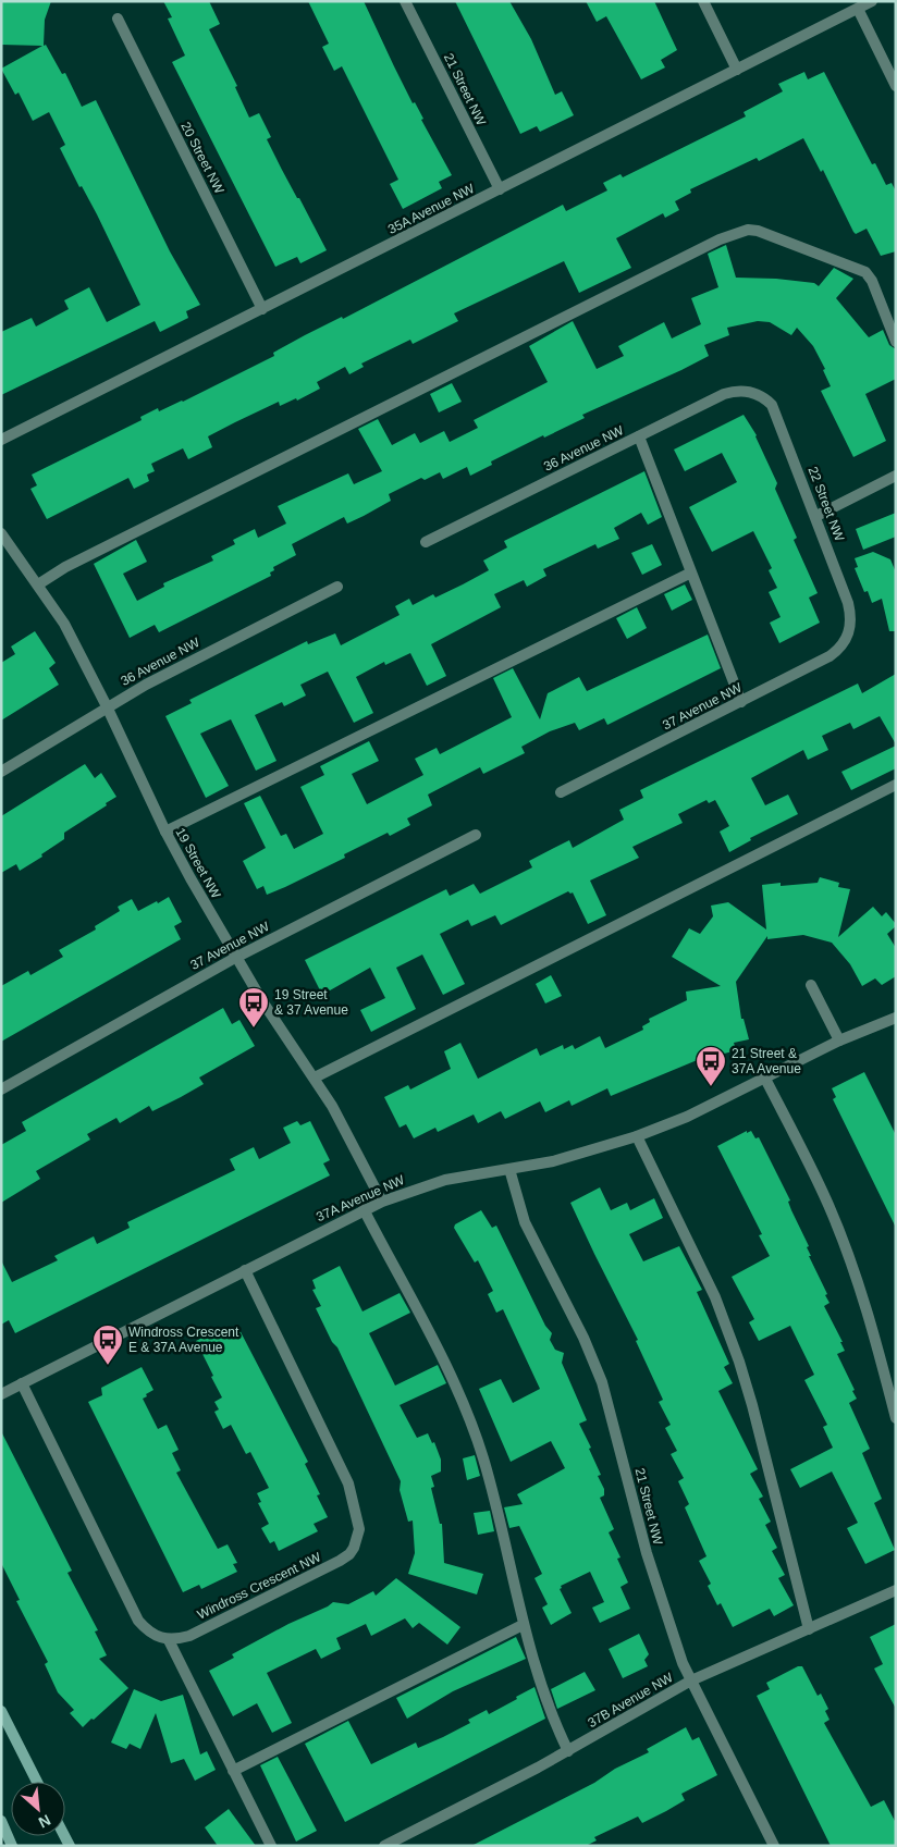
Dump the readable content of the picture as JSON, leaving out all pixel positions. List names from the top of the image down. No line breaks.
{"streets":{"street":["21 Street NW","20 Street NW","35A Avenue NW","36 Avenue NW","22 Street NW","37 Avenue NW","19 Street NW","37A Avenue NW","Windross Crescent NW","37B Avenue NW"]},"crossings":[["21 Street NW","35A Avenue NW"],["21 Street NW","37A Avenue NW"],["21 Street NW","37B Avenue NW"],["20 Street NW","35A Avenue NW"],["36 Avenue NW","22 Street NW"],["36 Avenue NW","19 Street NW"],["22 Street NW","37 Avenue NW"],["37 Avenue NW","19 Street NW"],["19 Street NW","37A Avenue NW"],["37A Avenue NW","Windross Crescent NW"]],"places":{"bus stop":["19 Street & 37 Avenue","21 Street & 37A Avenue","Windross Crescent E & 37A Avenue"]},"north":"bottom right"}
